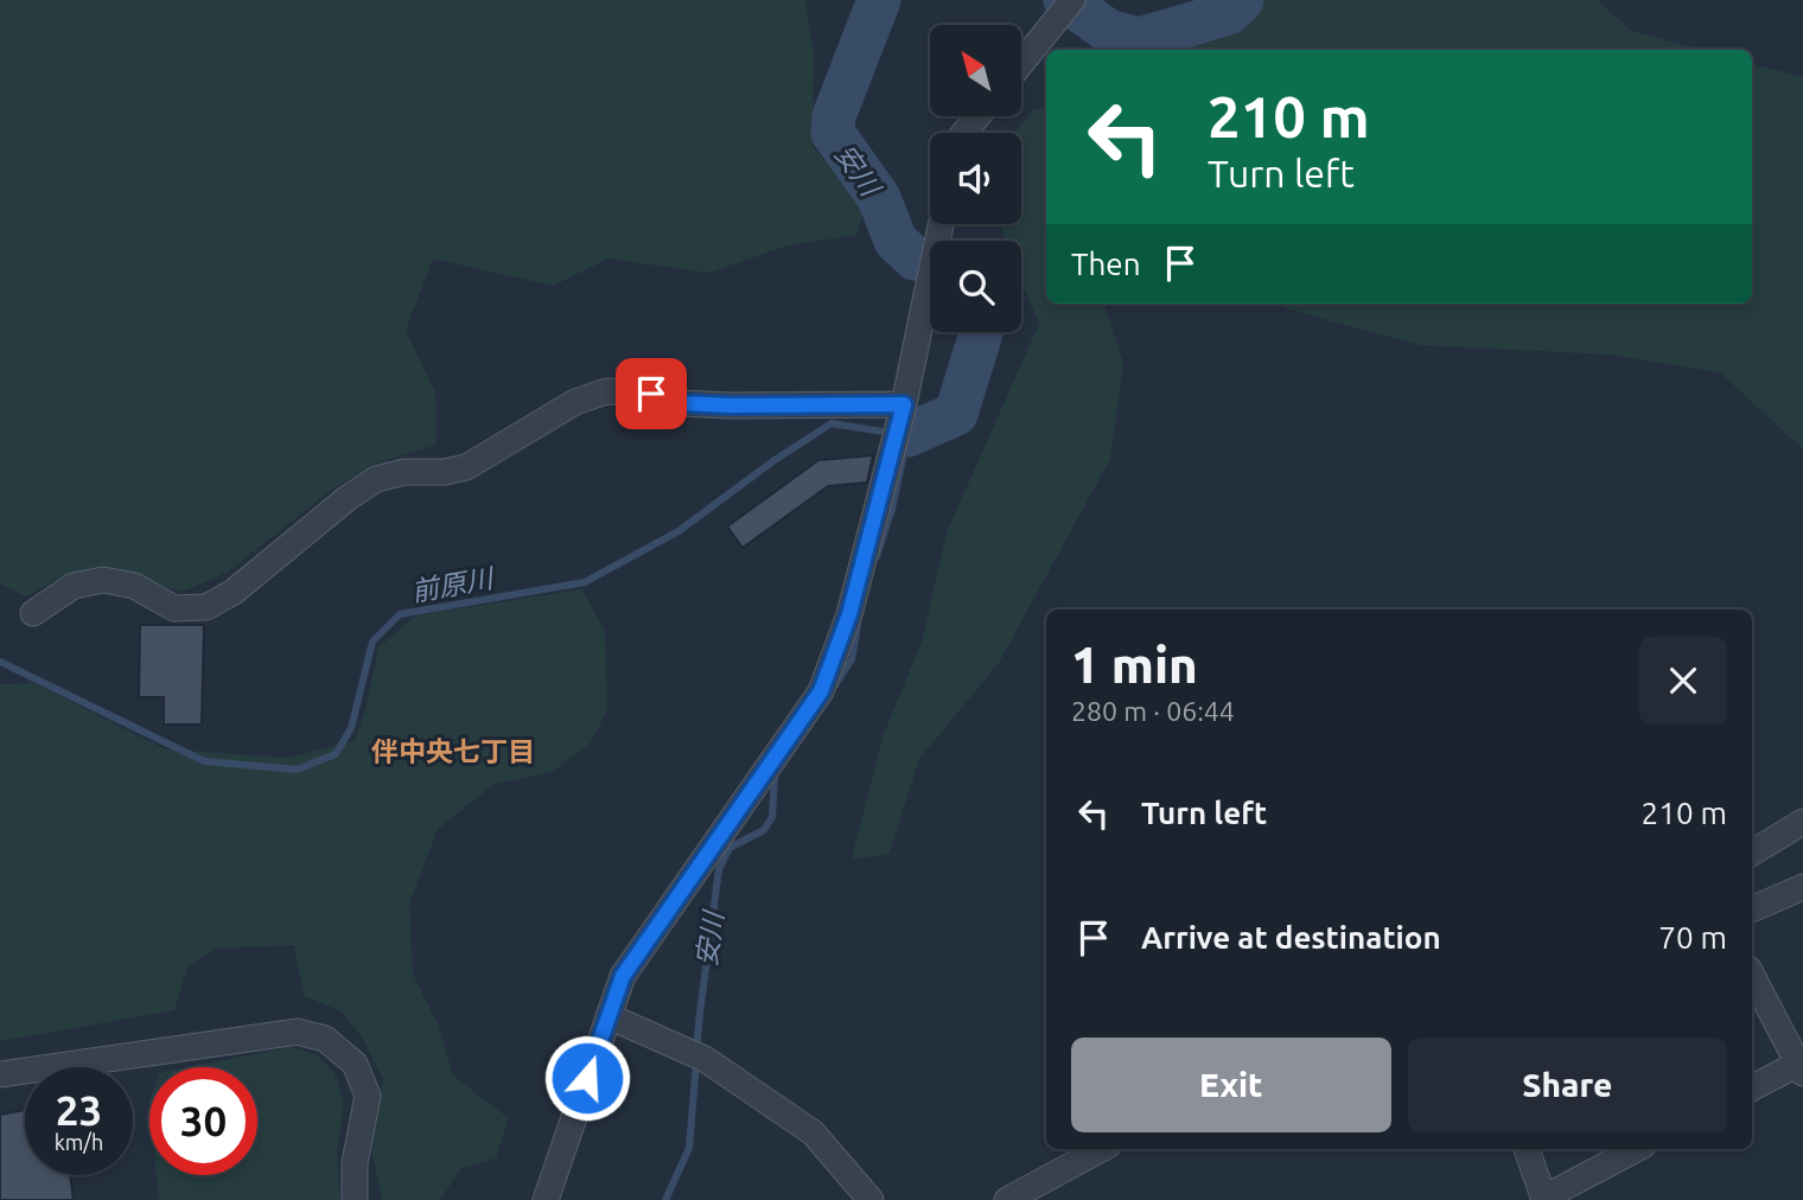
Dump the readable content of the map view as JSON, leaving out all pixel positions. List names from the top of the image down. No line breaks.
{"districts":["伴中央七丁目"],"water":["安川","前原川"],"north":"top left","page":{"turn":["210 m","Turn left"],"then":"Then","heading":["1 min","280 m · 06:44"],"list":[{"name":"Turn left","value":"210 m"},{"name":"Arrive at destination","value":"70 m"}],"buttons":["Exit","Share"],"speed":"23 km/h","limit":"30"}}
